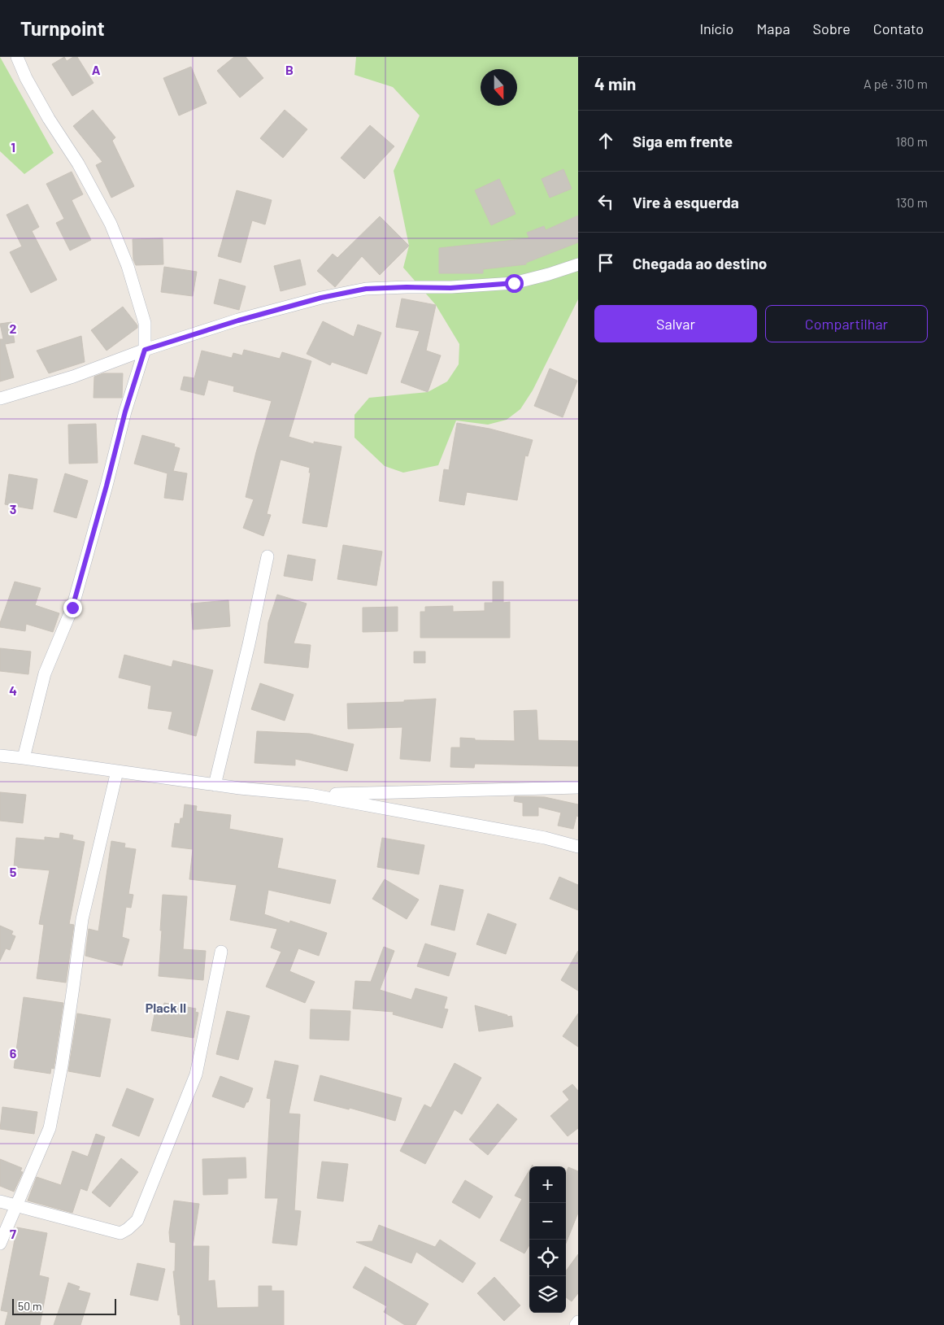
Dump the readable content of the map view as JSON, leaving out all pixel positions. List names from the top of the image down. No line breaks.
{"districts":["Plack II"],"scale_bar":"50 m","north":"bottom","page":{"header":"Turnpoint","nav":["Início","Mapa","Sobre","Contato"],"heading":["4 min","A pé · 310 m"],"list":[["Siga em frente","180 m"],["Vire à esquerda","130 m"],"Chegada ao destino"],"buttons":["Salvar","Compartilhar"],"map_buttons":["+","−"],"scale":"50 m"},"grid":{"columns":["A","B"],"rows":["1","2","3","4","5","6","7"]}}
